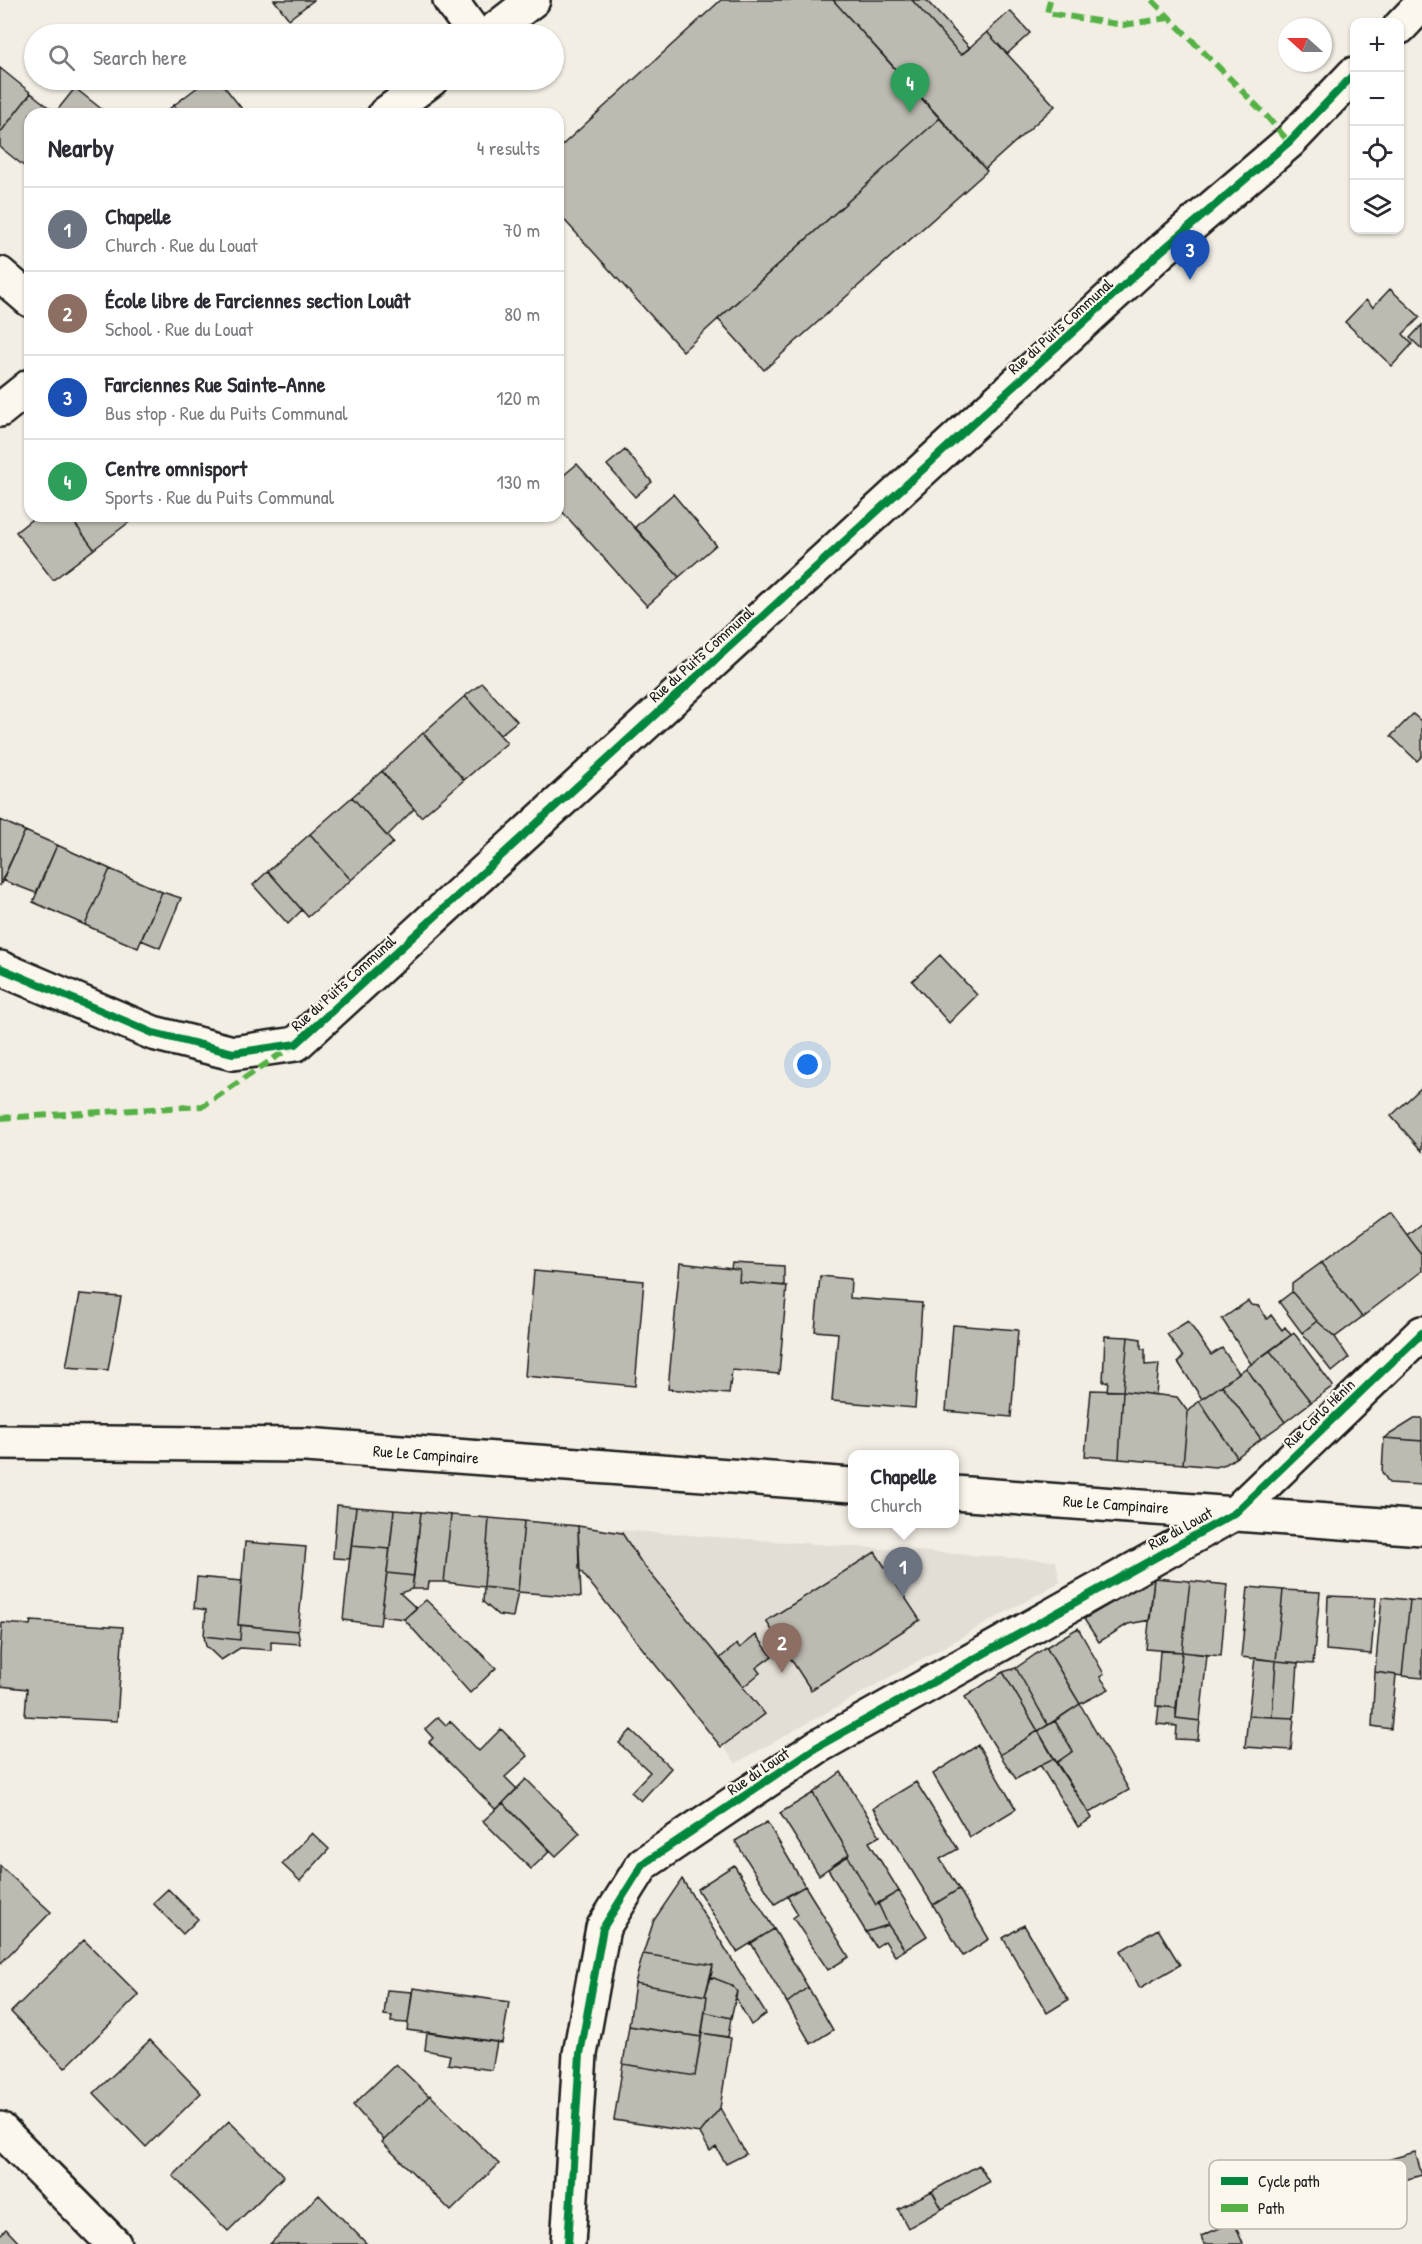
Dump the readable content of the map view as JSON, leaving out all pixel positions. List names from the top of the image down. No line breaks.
{"streets":{"street":["Rue du Puits Communal","Rue Carlo Hénin","Rue Le Campinaire","Rue du Louat"]},"crossings":[["Rue Carlo Hénin","Rue Le Campinaire"],["Rue Carlo Hénin","Rue du Louat"],["Rue Le Campinaire","Rue du Louat"]],"legend":["Cycle path","Path"],"north":"left","page":{"map_buttons":["+","−"],"search":"Search here","pins":["4","3","1","2"],"heading":["Nearby","4 results"],"list":[{"mark":"1","name":"Chapelle","note":"Church · Rue du Louat","value":"70 m"},{"mark":"2","name":"École libre de Farciennes section Louât","note":"School · Rue du Louat","value":"80 m"},{"mark":"3","name":"Farciennes Rue Sainte-Anne","note":"Bus stop · Rue du Puits Communal","value":"120 m"},{"mark":"4","name":"Centre omnisport","note":"Sports · Rue du Puits Communal","value":"130 m"}],"popup":["Chapelle","Church"]}}
